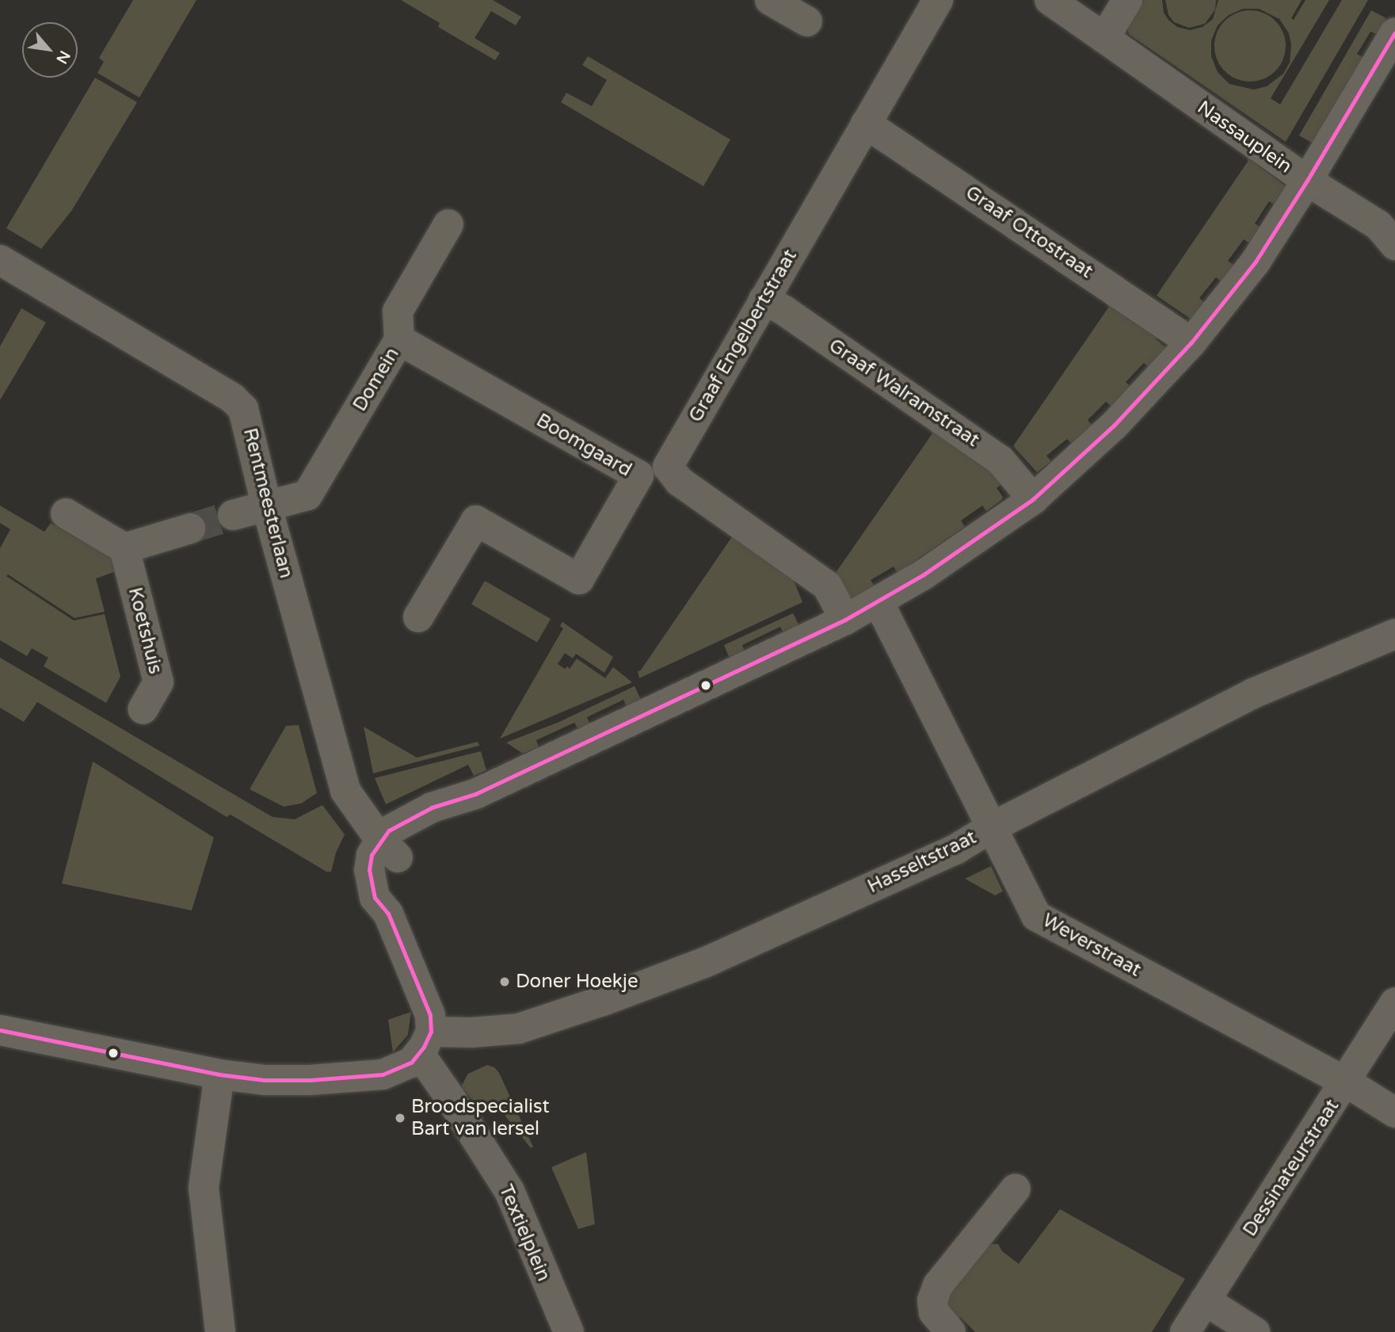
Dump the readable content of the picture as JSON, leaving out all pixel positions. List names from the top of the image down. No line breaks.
{"streets":{"street":["Nassauplein","Graaf Ottostraat","Graaf Engelbertstraat","Domein","Graaf Walramstraat","Boomgaard","Rentmeesterlaan","Koetshuis","Hasseltstraat","Weverstraat","Dessinateurstraat","Textielplein"]},"crossings":[["Graaf Ottostraat","Graaf Engelbertstraat"],["Graaf Engelbertstraat","Graaf Walramstraat"],["Domein","Boomgaard"],["Domein","Rentmeesterlaan"],["Hasseltstraat","Weverstraat"],["Hasseltstraat","Textielplein"],["Weverstraat","Dessinateurstraat"]],"places":["Doner Hoekje","Broodspecialist Bart van Iersel"],"north":"bottom right"}
